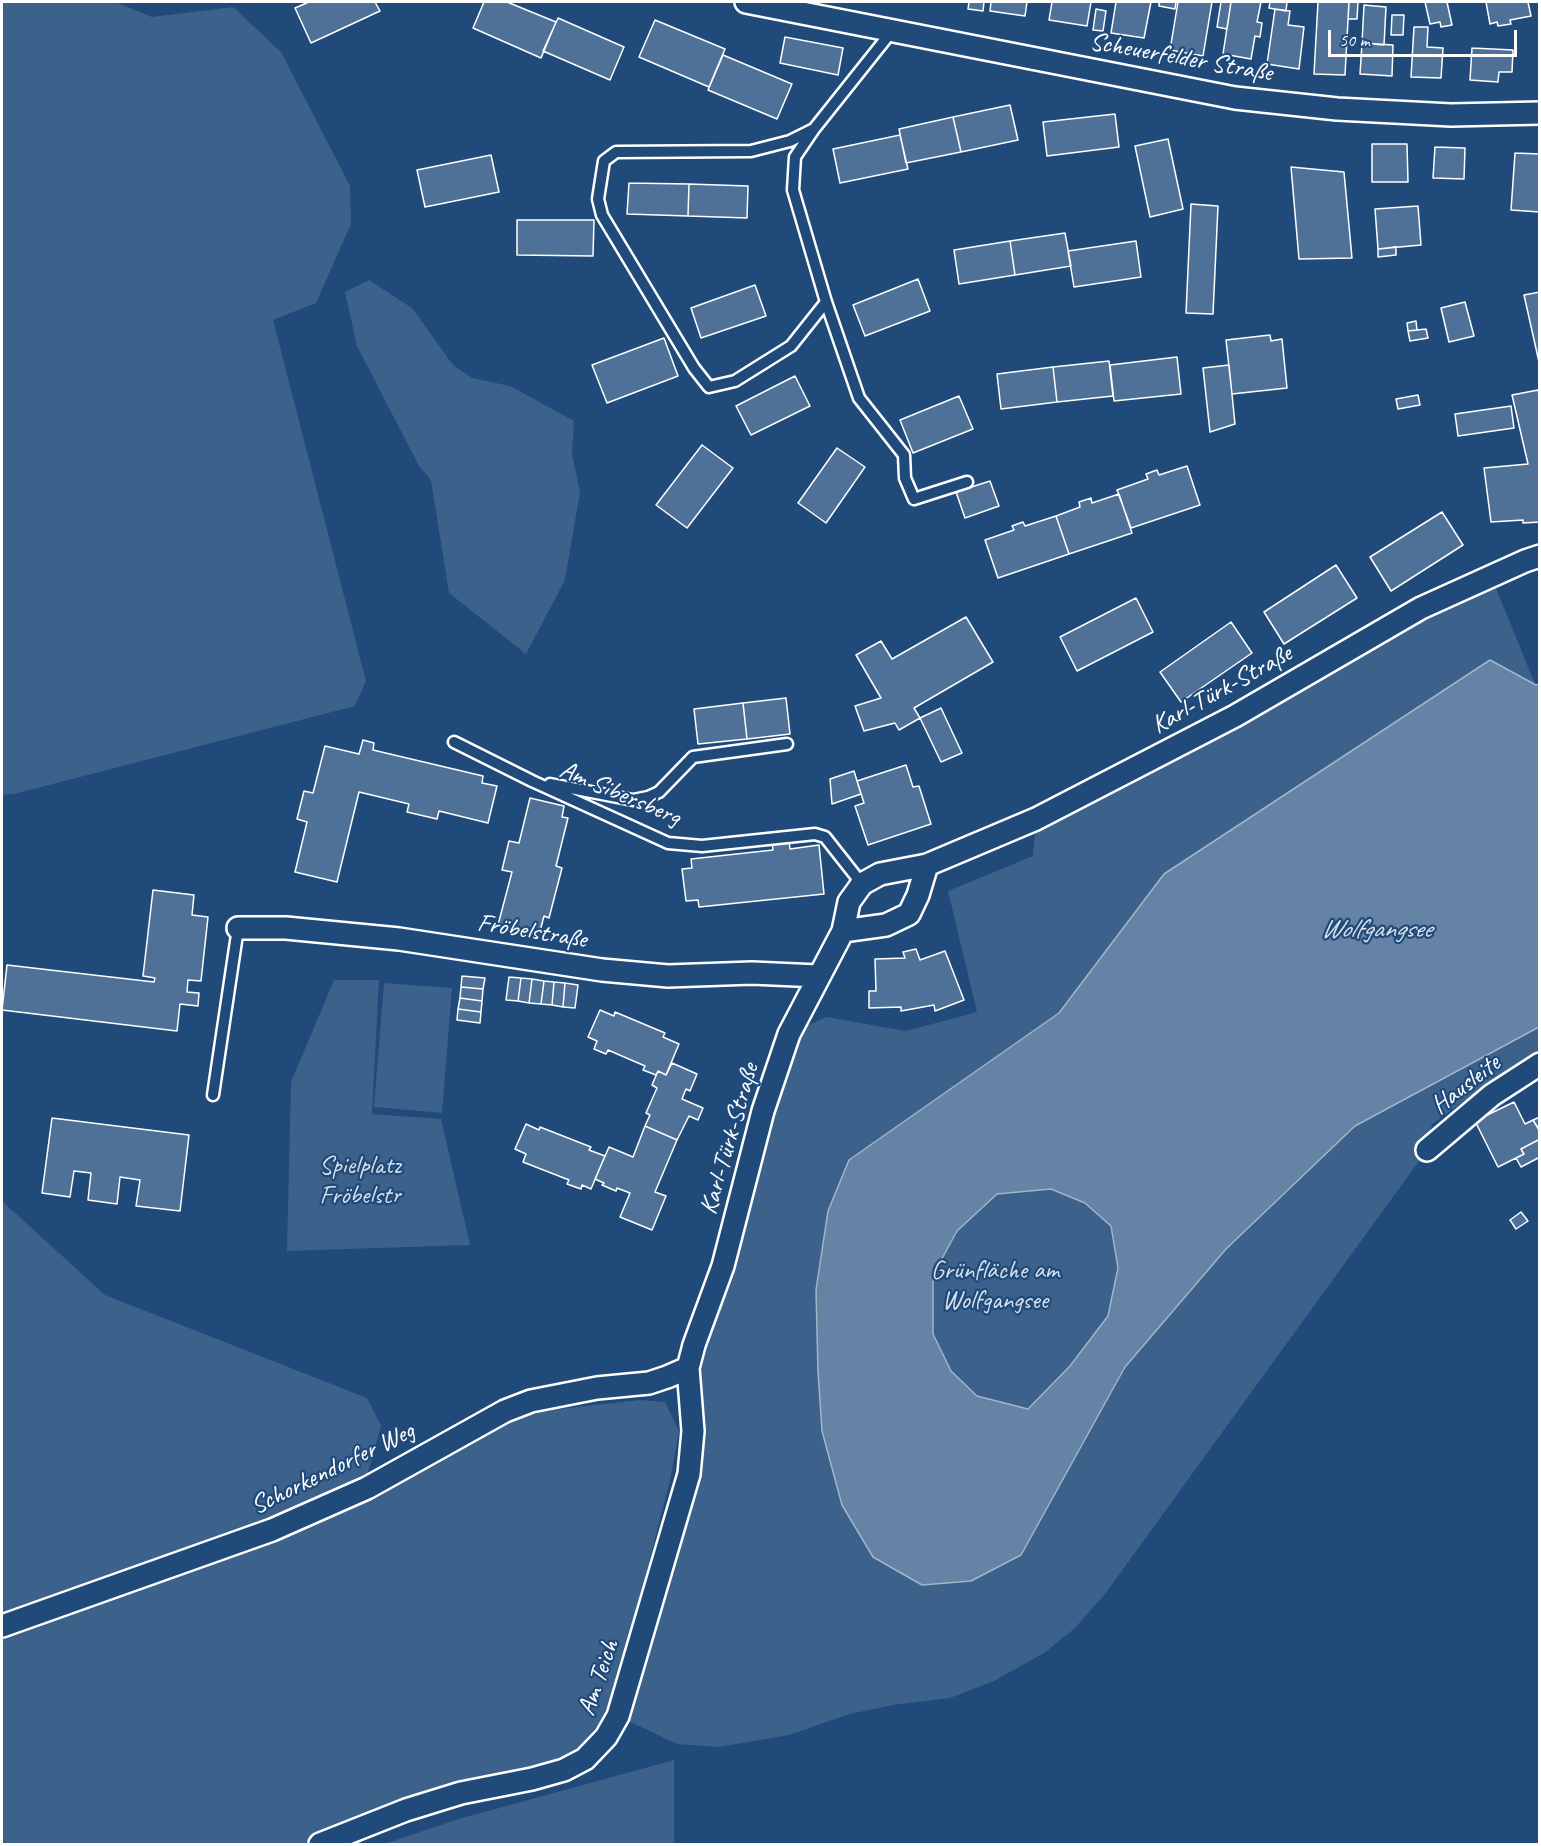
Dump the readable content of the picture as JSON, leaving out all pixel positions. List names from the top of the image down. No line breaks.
{"streets":{"street":["Scheuerfelder Straße","Karl-Türk-Straße","Fröbelstraße","Hausleite","Schorkendorfer Weg","Am Teich"],"lane":["Am Sibersberg"]},"crossings":[["Karl-Türk-Straße","Am Sibersberg"],["Karl-Türk-Straße","Fröbelstraße"],["Karl-Türk-Straße","Schorkendorfer Weg"],["Karl-Türk-Straße","Am Teich"],["Schorkendorfer Weg","Am Teich"]],"water":["Wolfgangsee"],"parks":["Spielplatz Fröbelstr","Grünfläche am Wolfgangsee"],"scale_bar":"50 m"}
